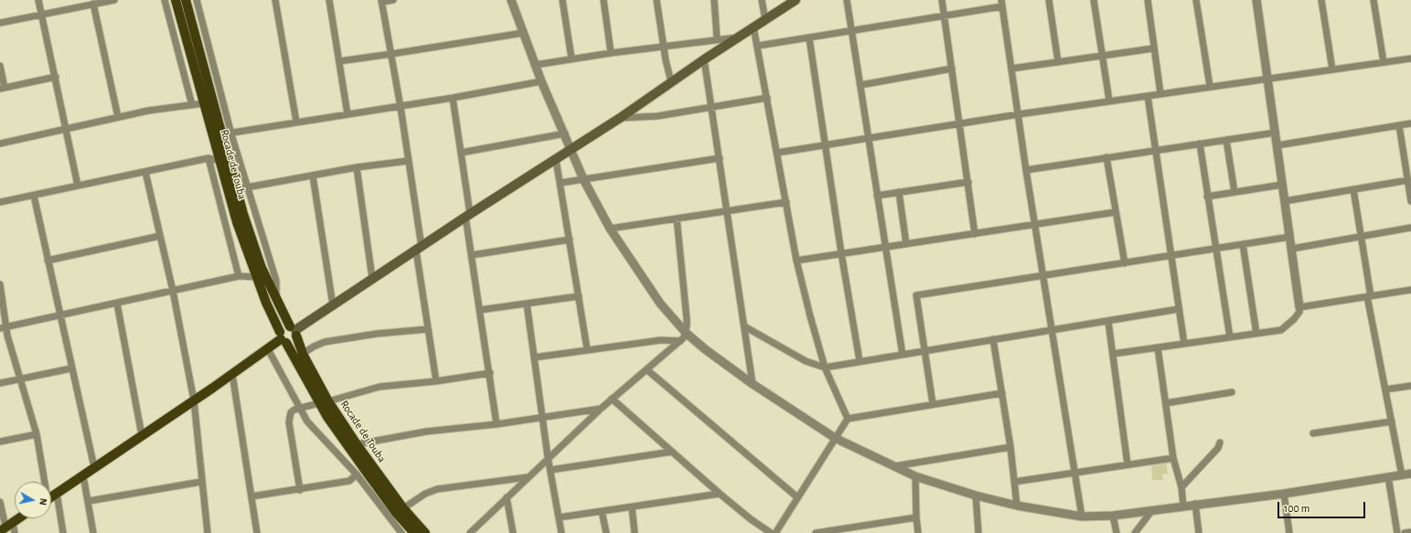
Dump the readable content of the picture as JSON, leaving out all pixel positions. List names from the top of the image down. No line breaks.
{"streets":{"main road":["Rocade de Touba"]},"scale_bar":"100 m","north":"right"}
